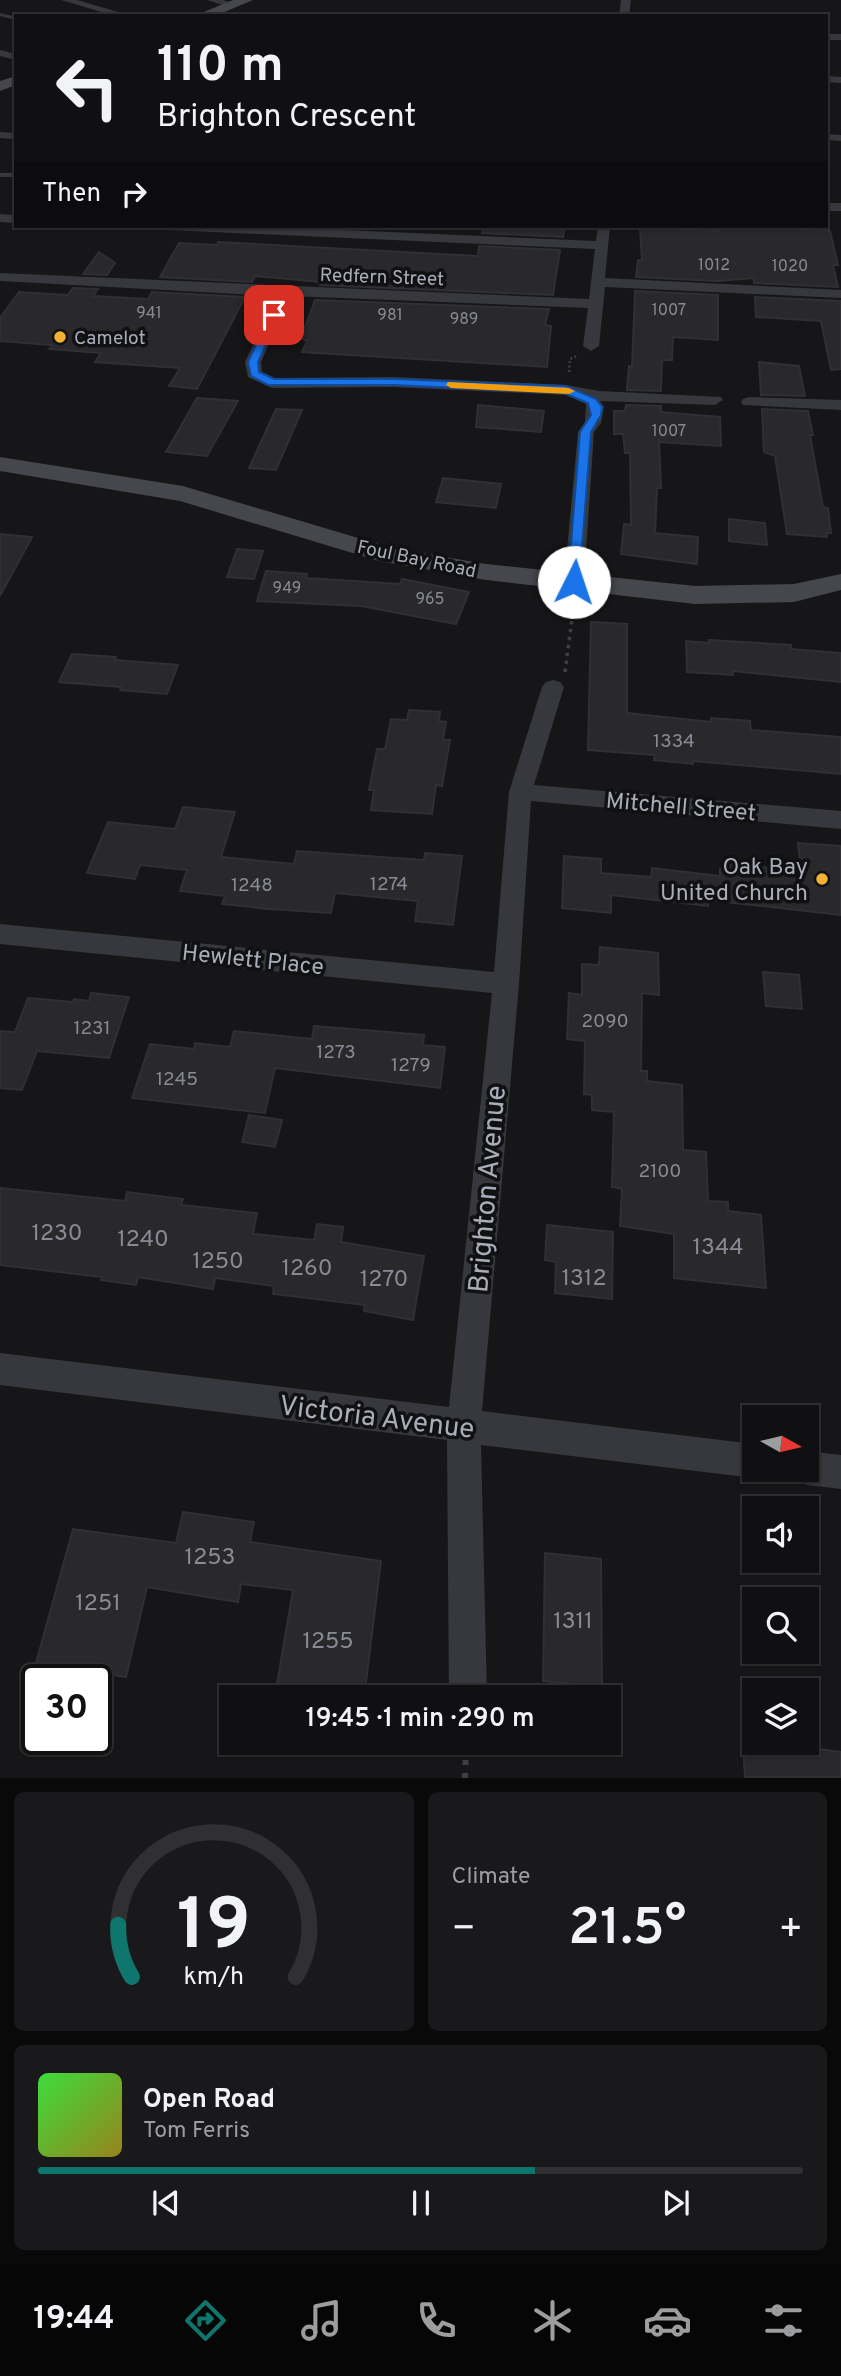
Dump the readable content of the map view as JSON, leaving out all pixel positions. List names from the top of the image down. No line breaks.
{"streets":{"street":["Redfern Street","Foul Bay Road","Mitchell Street","Hewlett Place","Brighton Avenue","Victoria Avenue"]},"crossings":[["Mitchell Street","Brighton Avenue"],["Hewlett Place","Brighton Avenue"],["Brighton Avenue","Victoria Avenue"]],"places":["Camelot","Oak Bay United Church"],"house_numbers":["1012","1020","1007","941","981","989","1007","949","965","1334","1274","1248","2090","1231","1273","1279","1245","2100","1230","1240","1344","1250","1260","1312","1270","1253","1251","1311","1255"],"north":"right","page":{"turn":["110 m","Brighton Crescent"],"then":"Then","limit":"30","trip":"19:45 · 1 min · 290 m","tile":"Climate","heat":["−","21.5°","+"],"song":["Open Road","Tom Ferris"],"tabs":"19:44","gauge":["19","km/h"]}}
